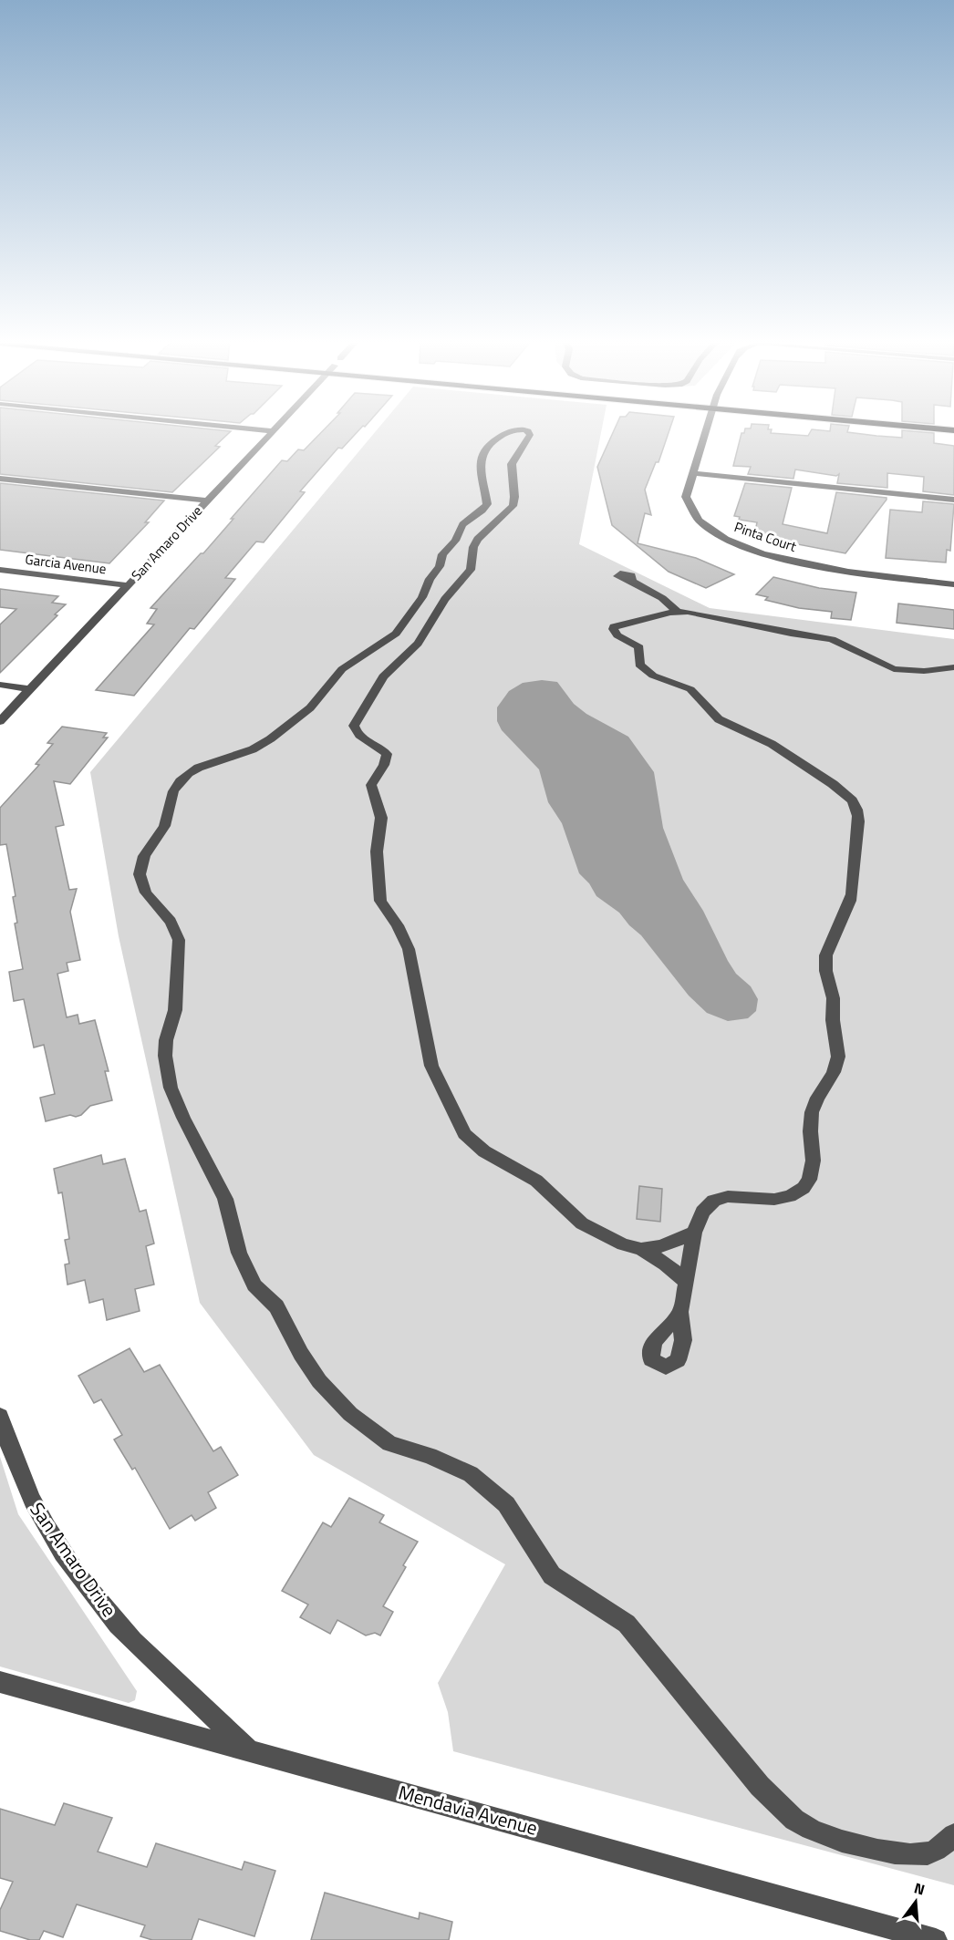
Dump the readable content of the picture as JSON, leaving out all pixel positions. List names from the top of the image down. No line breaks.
{"streets":{"street":["Pinta Court","San Amaro Drive","Garcia Avenue","Mendavia Avenue"]},"crossings":[["San Amaro Drive","Garcia Avenue"],["San Amaro Drive","Mendavia Avenue"]],"north":"top"}
